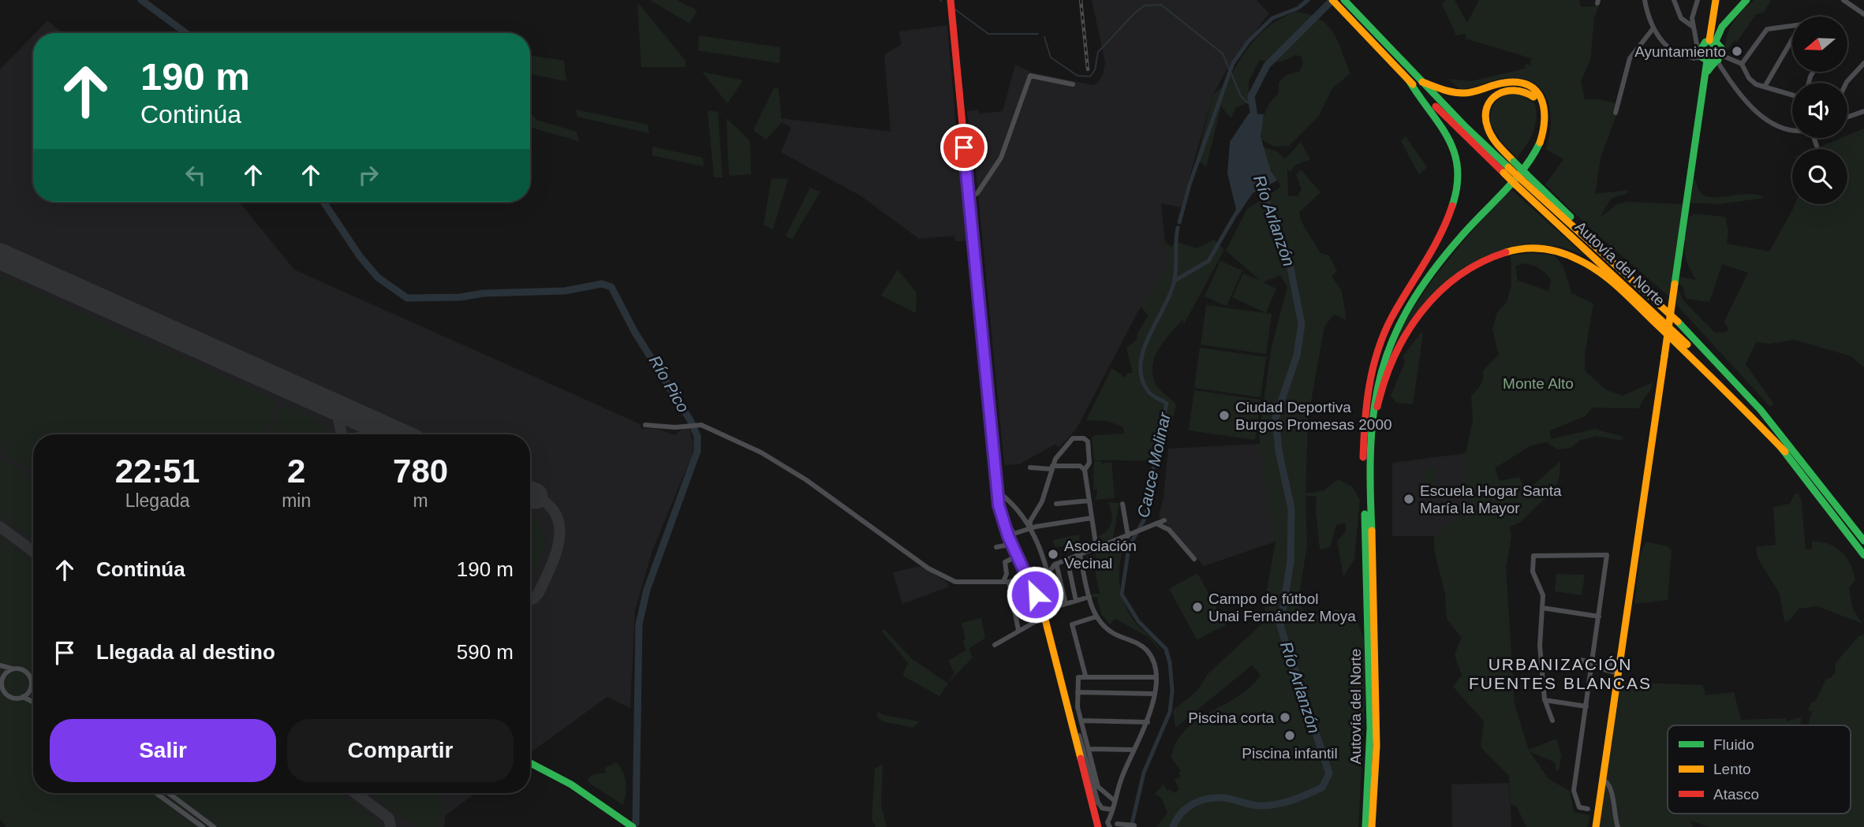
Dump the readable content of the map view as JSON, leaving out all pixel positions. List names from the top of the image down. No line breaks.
{"streets":{"main road":["Autovía del Norte"]},"districts":["URBANIZACIÓN FUENTES BLANCAS"],"water":["Río Arlanzón","Río Pico","Cauce Molinar"],"parks":["Monte Alto"],"places":["Ayuntamiento","Ciudad Deportiva Burgos Promesas 2000","Escuela Hogar Santa María la Mayor","Asociación Vecinal","Campo de fútbol Unai Fernández Moya","Piscina corta","Piscina infantil"],"legend":["Fluido","Lento","Atasco"],"north":"left","page":{"turn":["190 m","Continúa"],"eta":["22:51","Llegada","2","min","780","m"],"list":[{"name":"Continúa","value":"190 m"},{"name":"Llegada al destino","value":"590 m"}],"buttons":["Salir","Compartir"]}}
